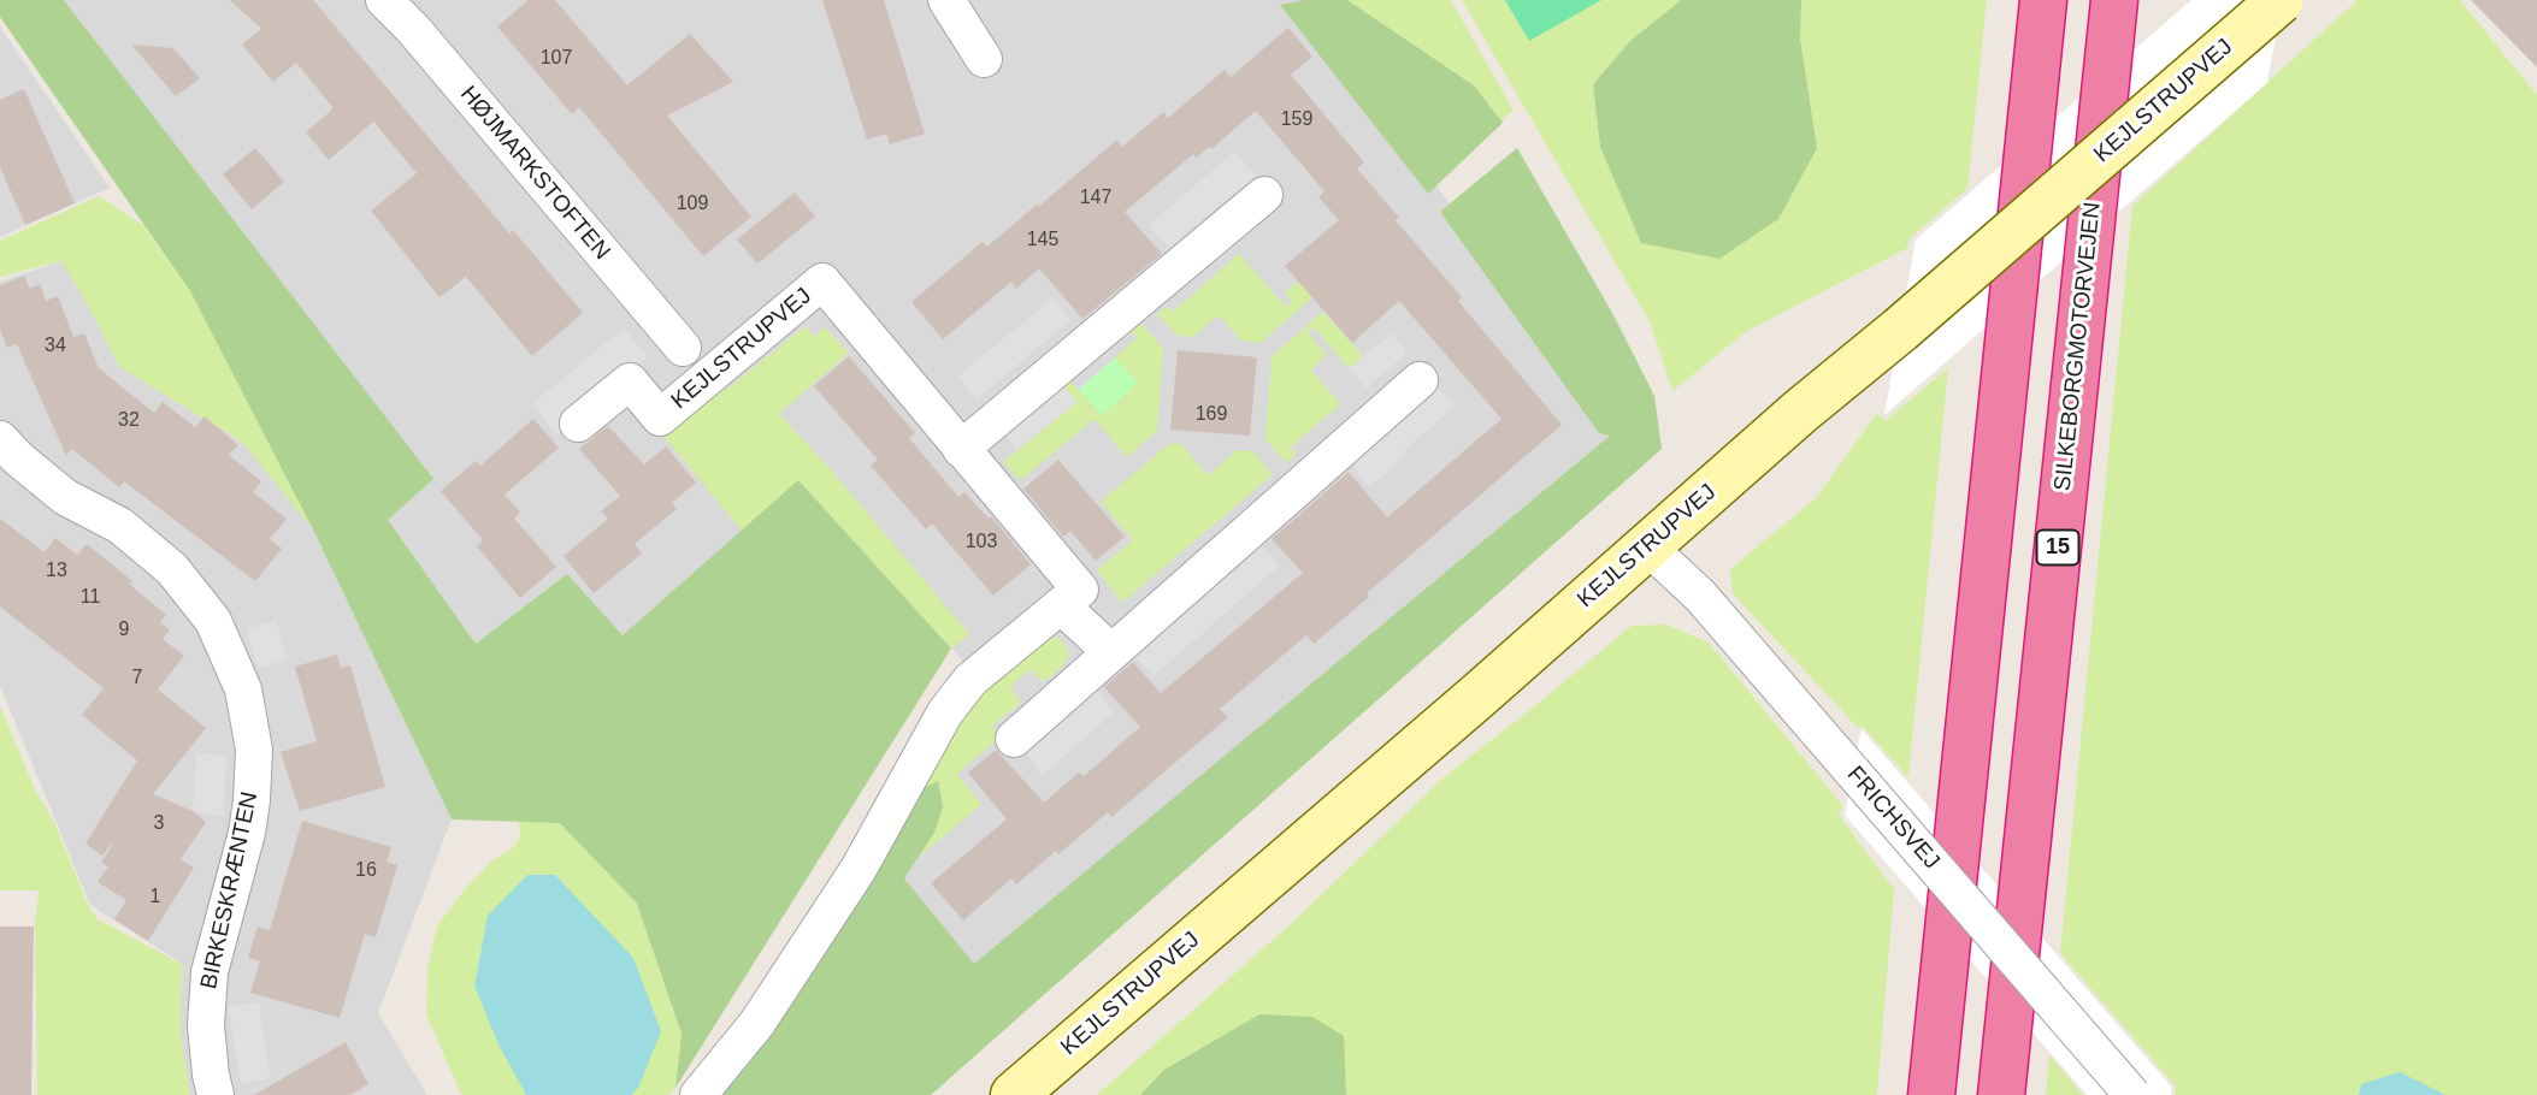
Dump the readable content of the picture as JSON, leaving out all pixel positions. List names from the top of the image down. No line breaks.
{"streets":{"highway":["SILKEBORGMOTORVEJEN","15"],"street":["KEJLSTRUPVEJ","HØJMARKSTOFTEN","FRICHSVEJ","BIRKESKRÆNTEN"]},"crossings":[["KEJLSTRUPVEJ","FRICHSVEJ"]],"house_numbers":["107","159","147","109","145","34","169","32","103","13","11","9","7","3","16","1"]}
